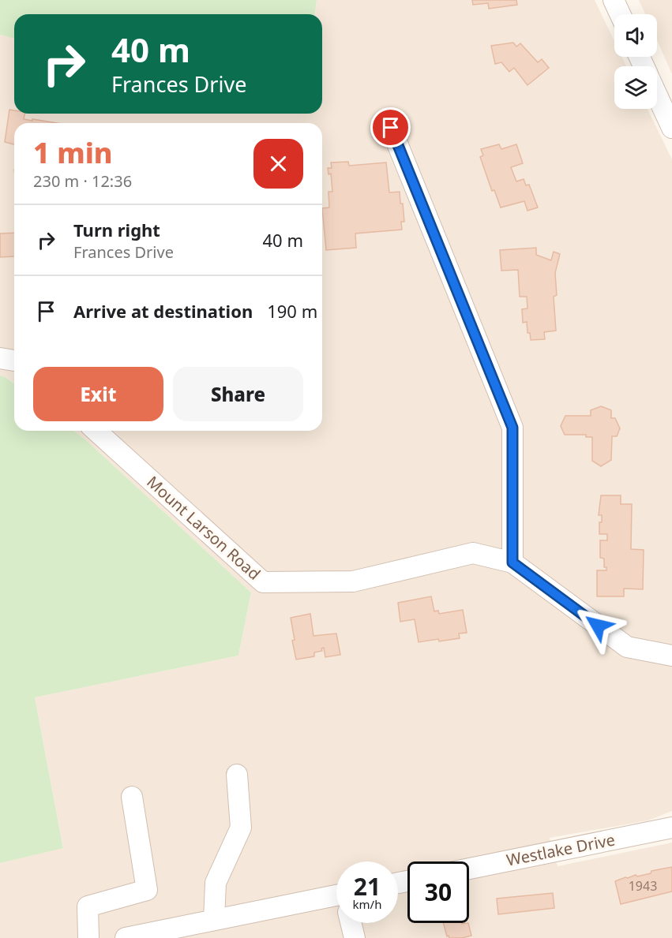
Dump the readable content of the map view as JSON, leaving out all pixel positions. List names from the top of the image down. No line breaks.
{"streets":{"street":["Mount Larson Road","Westlake Drive"]},"house_numbers":["1943"],"page":{"turn":["40 m","Frances Drive"],"heading":["1 min","230 m · 12:36"],"list":[{"name":"Turn right","note":"Frances Drive","value":"40 m"},{"name":"Arrive at destination","value":"190 m"}],"buttons":["Exit","Share"],"speed":"21 km/h","limit":"30"}}
